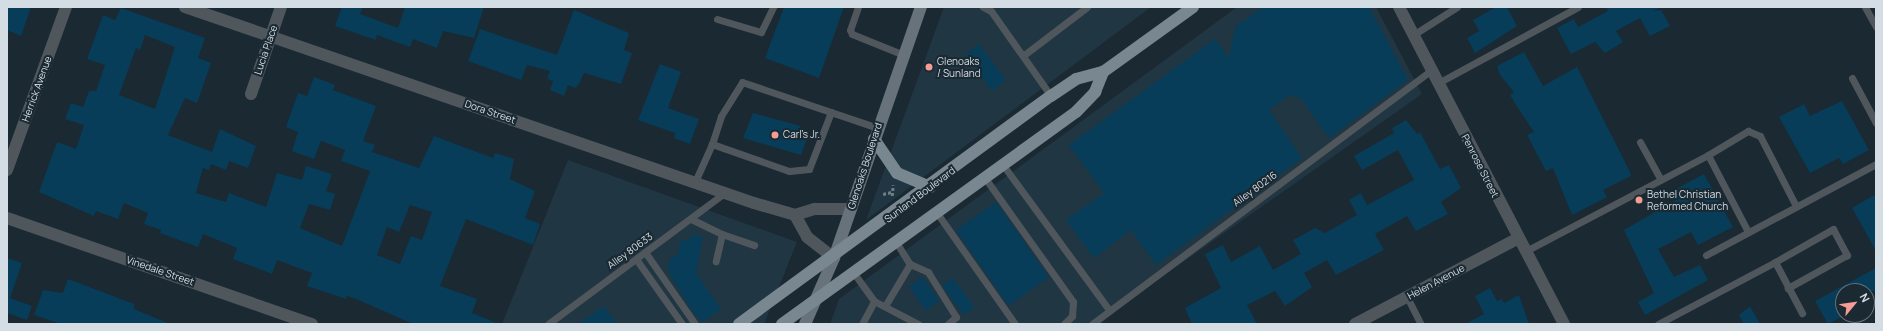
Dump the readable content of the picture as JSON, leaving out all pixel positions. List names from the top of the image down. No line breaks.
{"streets":{"main road":["Glenoaks Boulevard","Sunland Boulevard"],"street":["Lucia Place","Herrick Avenue","Dora Street","Penrose Street","Vinedale Street","Helen Avenue"],"lane":["Alley 80216","Alley 80633"]},"crossings":[["Lucia Place","Dora Street"],["Dora Street","Alley 80633"],["Glenoaks Boulevard","Sunland Boulevard"],["Penrose Street","Alley 80216"],["Penrose Street","Helen Avenue"]],"places":["Glenoaks / Sunland","Carl's Jr.","Bethel Christian Reformed Church"],"north":"top right"}
